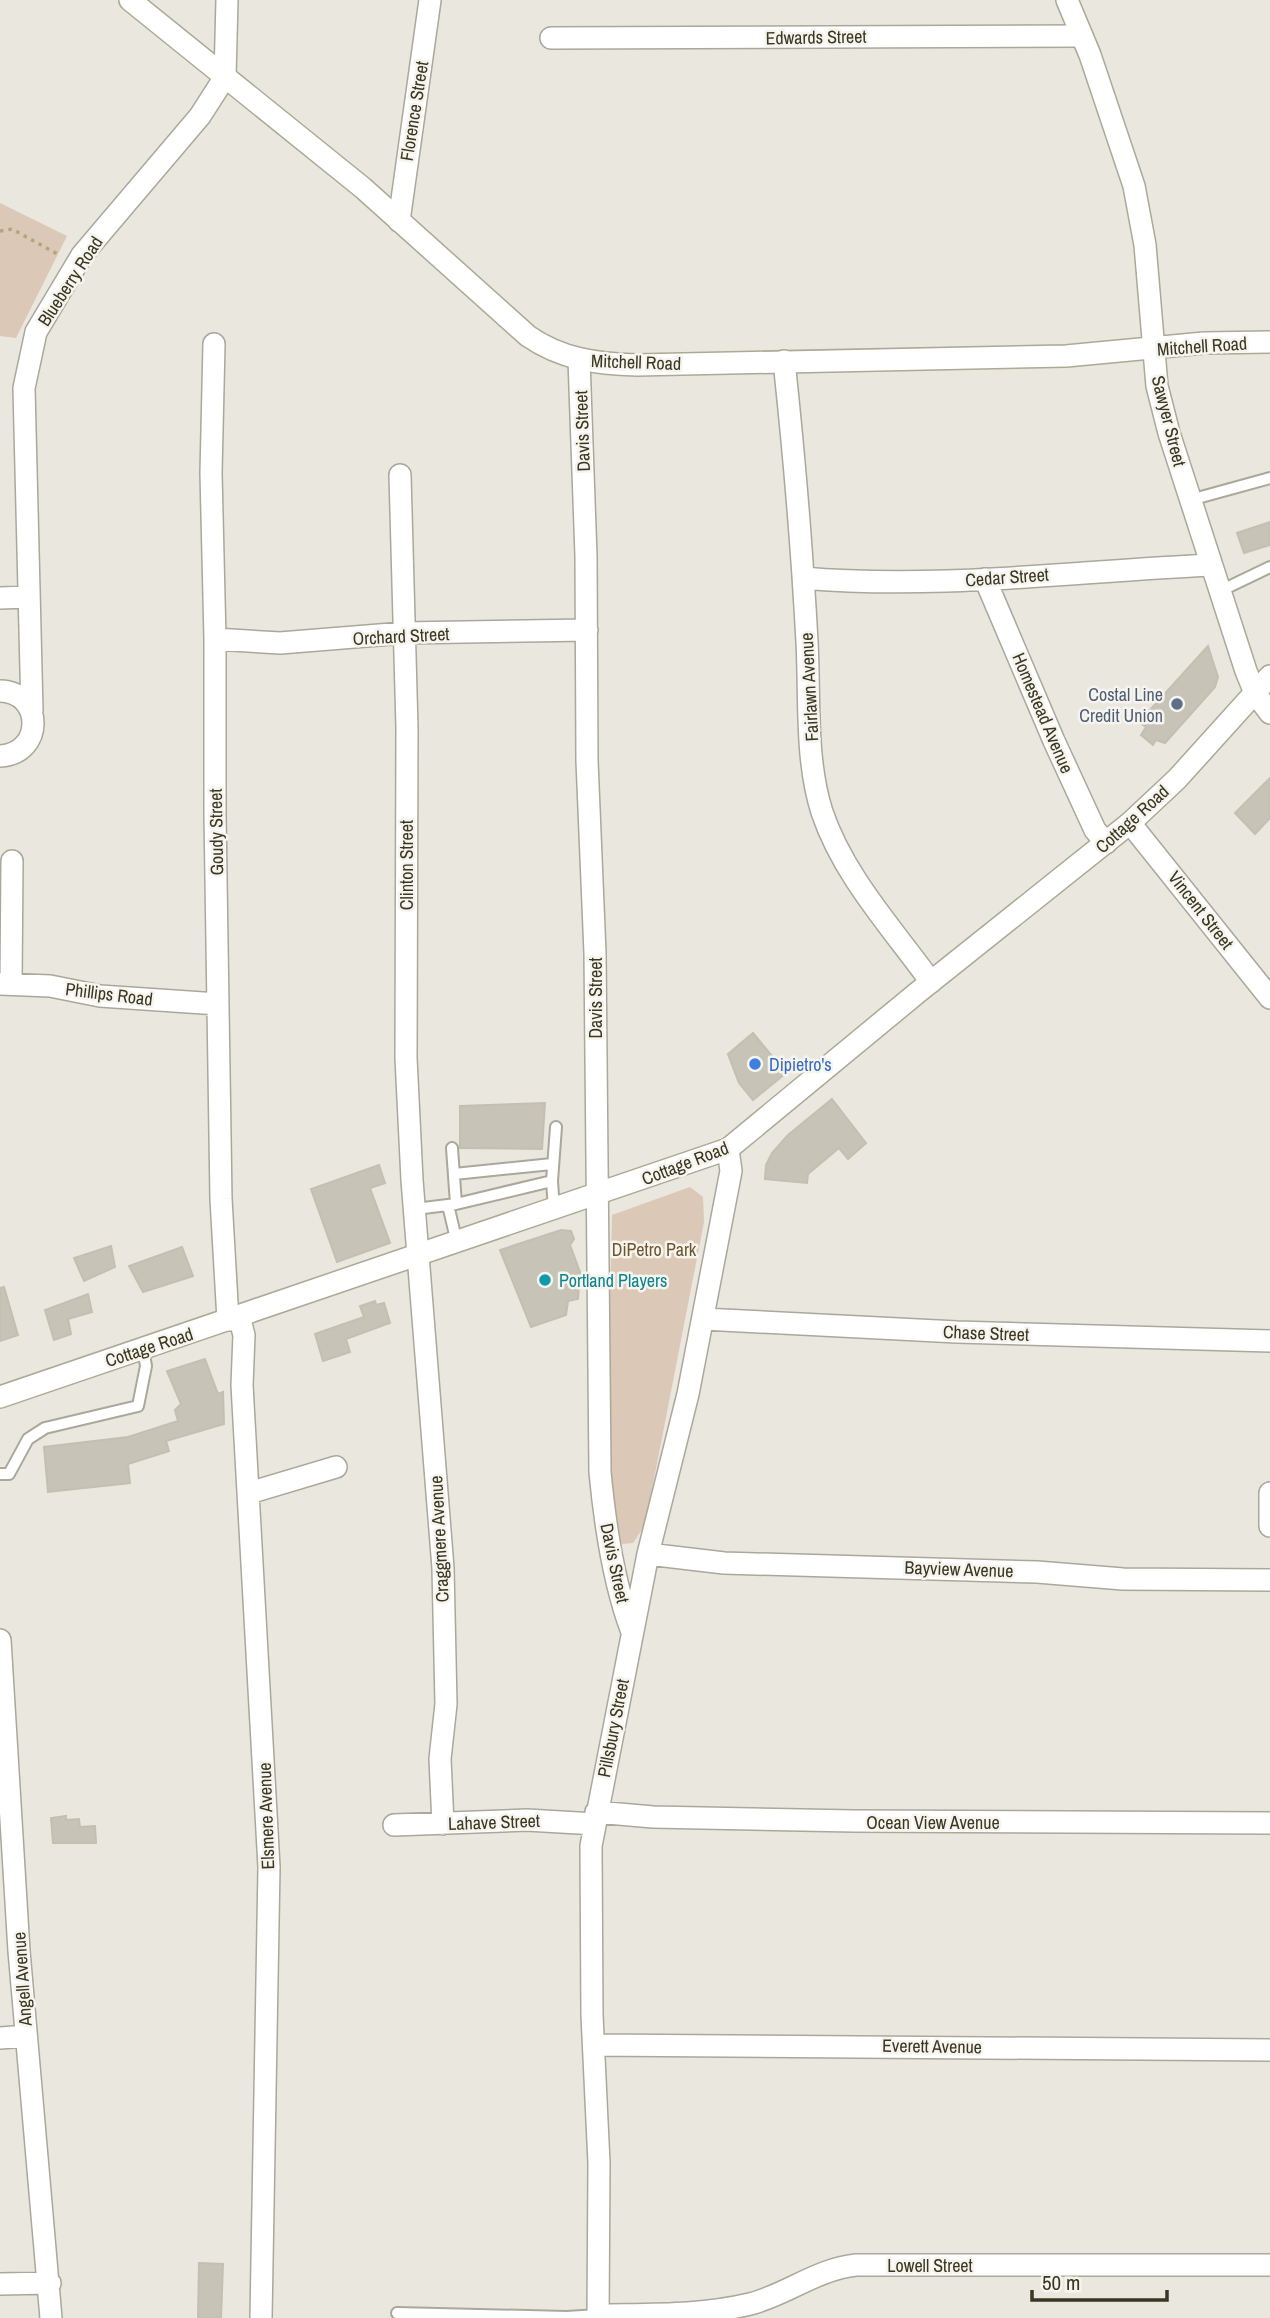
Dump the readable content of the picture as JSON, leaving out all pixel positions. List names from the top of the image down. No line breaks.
{"streets":{"street":["Edwards Street","Florence Street","Blueberry Road","Mitchell Road","Sawyer Street","Davis Street","Cedar Street","Orchard Street","Fairlawn Avenue","Homestead Avenue","Cottage Road","Goudy Street","Clinton Street","Vincent Street","Phillips Road","Chase Street","Craggmere Avenue","Bayview Avenue","Pillsbury Street","Elsmere Avenue","Lahave Street","Ocean View Avenue","Angell Avenue","Everett Avenue","Lowell Street"]},"crossings":[["Edwards Street","Sawyer Street"],["Florence Street","Mitchell Road"],["Blueberry Road","Mitchell Road"],["Mitchell Road","Sawyer Street"],["Mitchell Road","Davis Street"],["Mitchell Road","Fairlawn Avenue"],["Sawyer Street","Cedar Street"],["Sawyer Street","Cottage Road"],["Davis Street","Orchard Street"],["Davis Street","Cottage Road"],["Davis Street","Pillsbury Street"],["Cedar Street","Fairlawn Avenue"],["Cedar Street","Homestead Avenue"],["Orchard Street","Goudy Street"],["Orchard Street","Clinton Street"],["Fairlawn Avenue","Cottage Road"],["Homestead Avenue","Cottage Road"],["Cottage Road","Goudy Street"],["Cottage Road","Clinton Street"],["Cottage Road","Vincent Street"],["Cottage Road","Craggmere Avenue"],["Cottage Road","Pillsbury Street"],["Cottage Road","Elsmere Avenue"],["Goudy Street","Phillips Road"],["Goudy Street","Elsmere Avenue"],["Clinton Street","Craggmere Avenue"],["Chase Street","Pillsbury Street"],["Craggmere Avenue","Lahave Street"],["Bayview Avenue","Pillsbury Street"],["Pillsbury Street","Lahave Street"],["Pillsbury Street","Ocean View Avenue"],["Pillsbury Street","Everett Avenue"],["Pillsbury Street","Lowell Street"],["Lahave Street","Ocean View Avenue"]],"parks":["DiPetro Park"],"places":["Costal Line Credit Union","Dipietro's","Portland Players"],"scale_bar":"50 m"}
